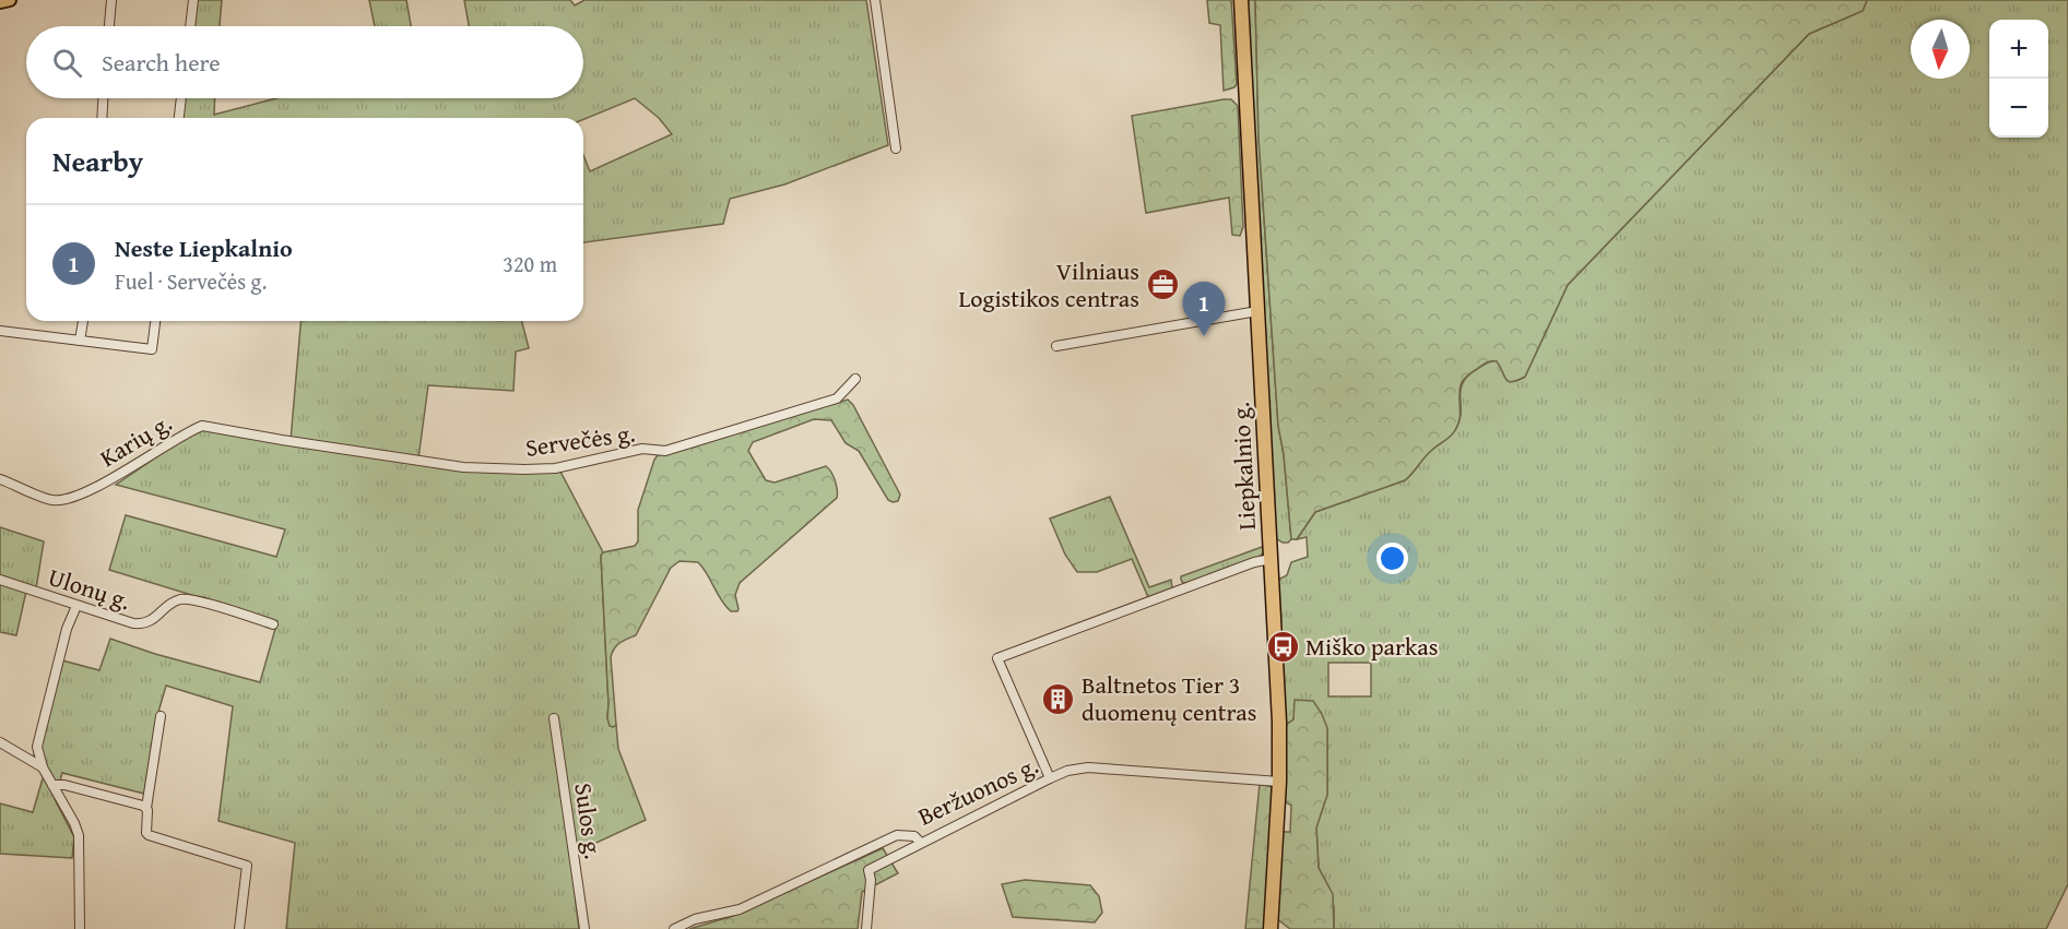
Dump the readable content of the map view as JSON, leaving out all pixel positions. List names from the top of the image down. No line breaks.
{"streets":{"highway":["Liepkalnio g."],"street":["Karių g.","Servečės g.","Ulonų g.","Beržuonos g.","Sulos g."]},"crossings":[["Karių g.","Servečės g."],["Liepkalnio g.","Beržuonos g."]],"places":{"office":["Vilniaus Logistikos centras"],"bus stop":["Miško parkas"],"building":["Baltnetos Tier 3 duomenų centras"]},"north":"bottom","page":{"map_buttons":["+","−"],"search":"Search here","heading":"Nearby","list":[{"mark":"1","name":"Neste Liepkalnio","note":"Fuel · Servečės g.","value":"320 m"}],"pins":"1"}}
